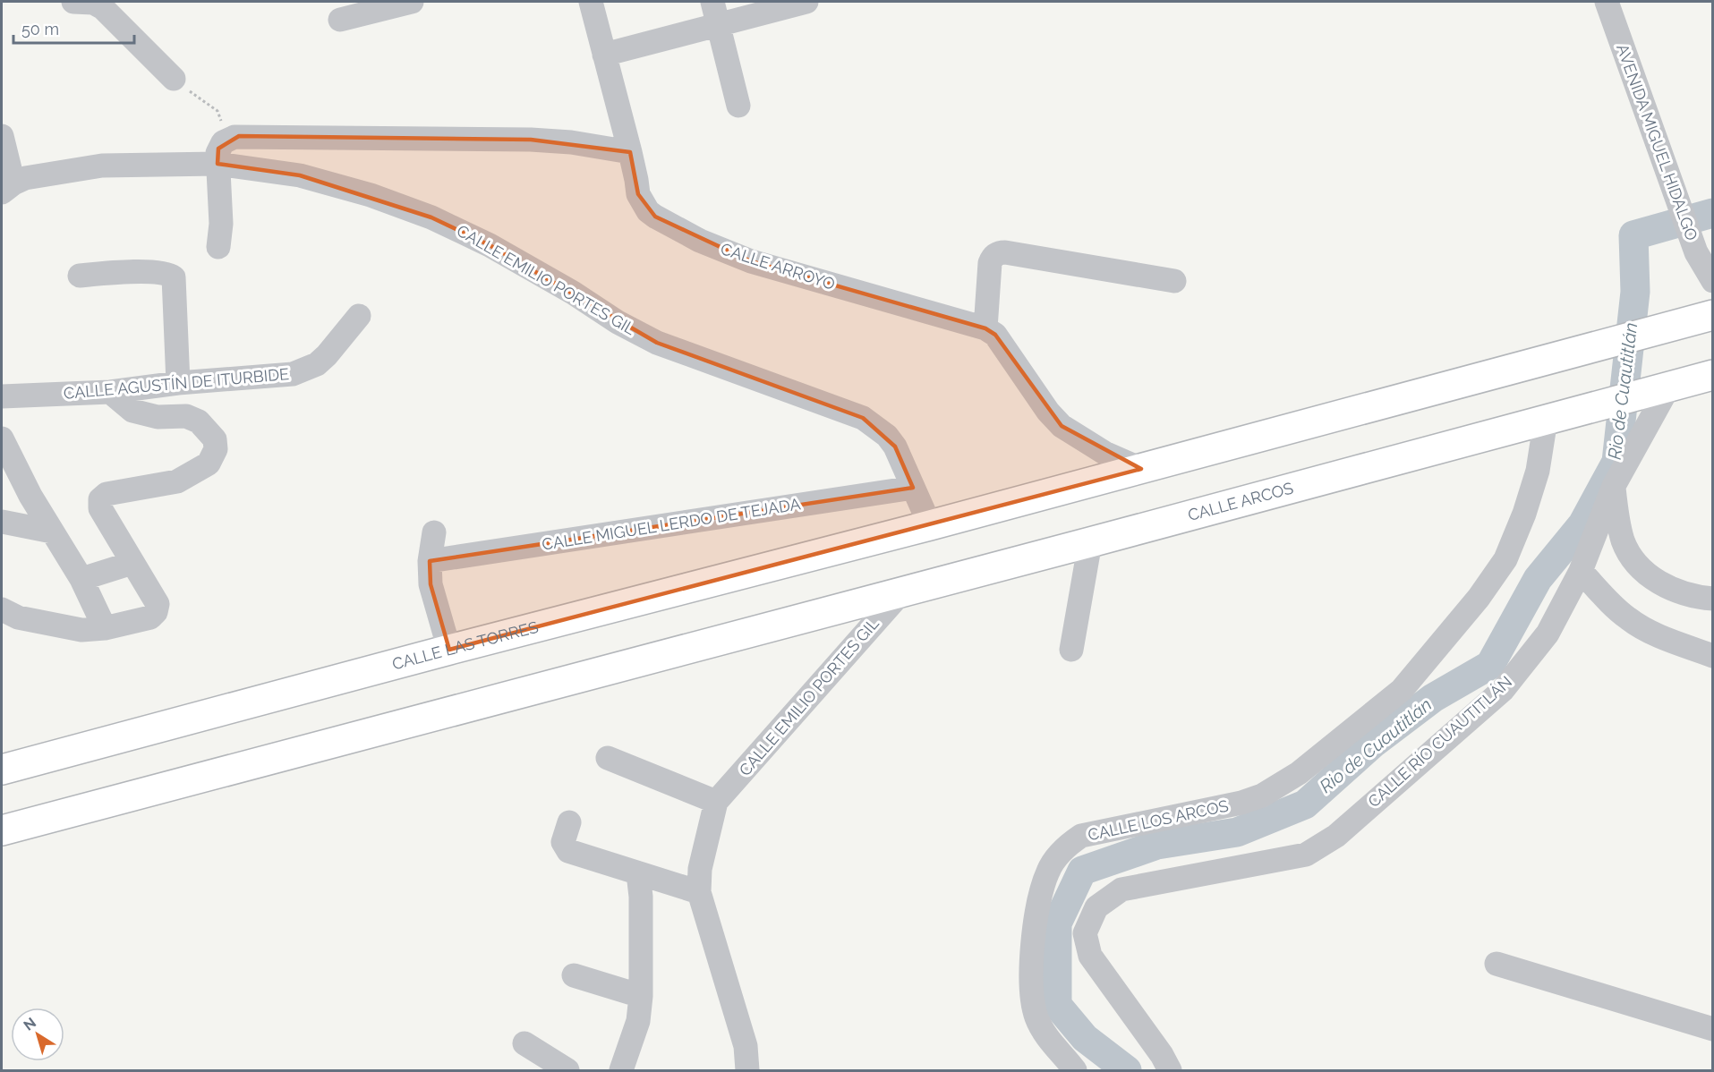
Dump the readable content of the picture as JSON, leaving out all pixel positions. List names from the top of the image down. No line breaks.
{"streets":{"main road":["CALLE ARCOS","CALLE LAS TORRES"],"street":["AVENIDA MIGUEL HIDALGO","CALLE ARROYO","CALLE EMILIO PORTES GIL","CALLE AGUSTÍN DE ITURBIDE","CALLE MIGUEL LERDO DE TEJADA","CALLE RÍO CUAUTITLÁN","CALLE LOS ARCOS"]},"crossings":[["CALLE EMILIO PORTES GIL","CALLE ARCOS"],["CALLE EMILIO PORTES GIL","CALLE MIGUEL LERDO DE TEJADA"],["CALLE EMILIO PORTES GIL","CALLE LAS TORRES"],["CALLE ARCOS","CALLE RÍO CUAUTITLÁN"],["CALLE ARCOS","CALLE LOS ARCOS"]],"water":["Rio de Cuautitlán"],"scale_bar":"50 m","north":"top left"}
